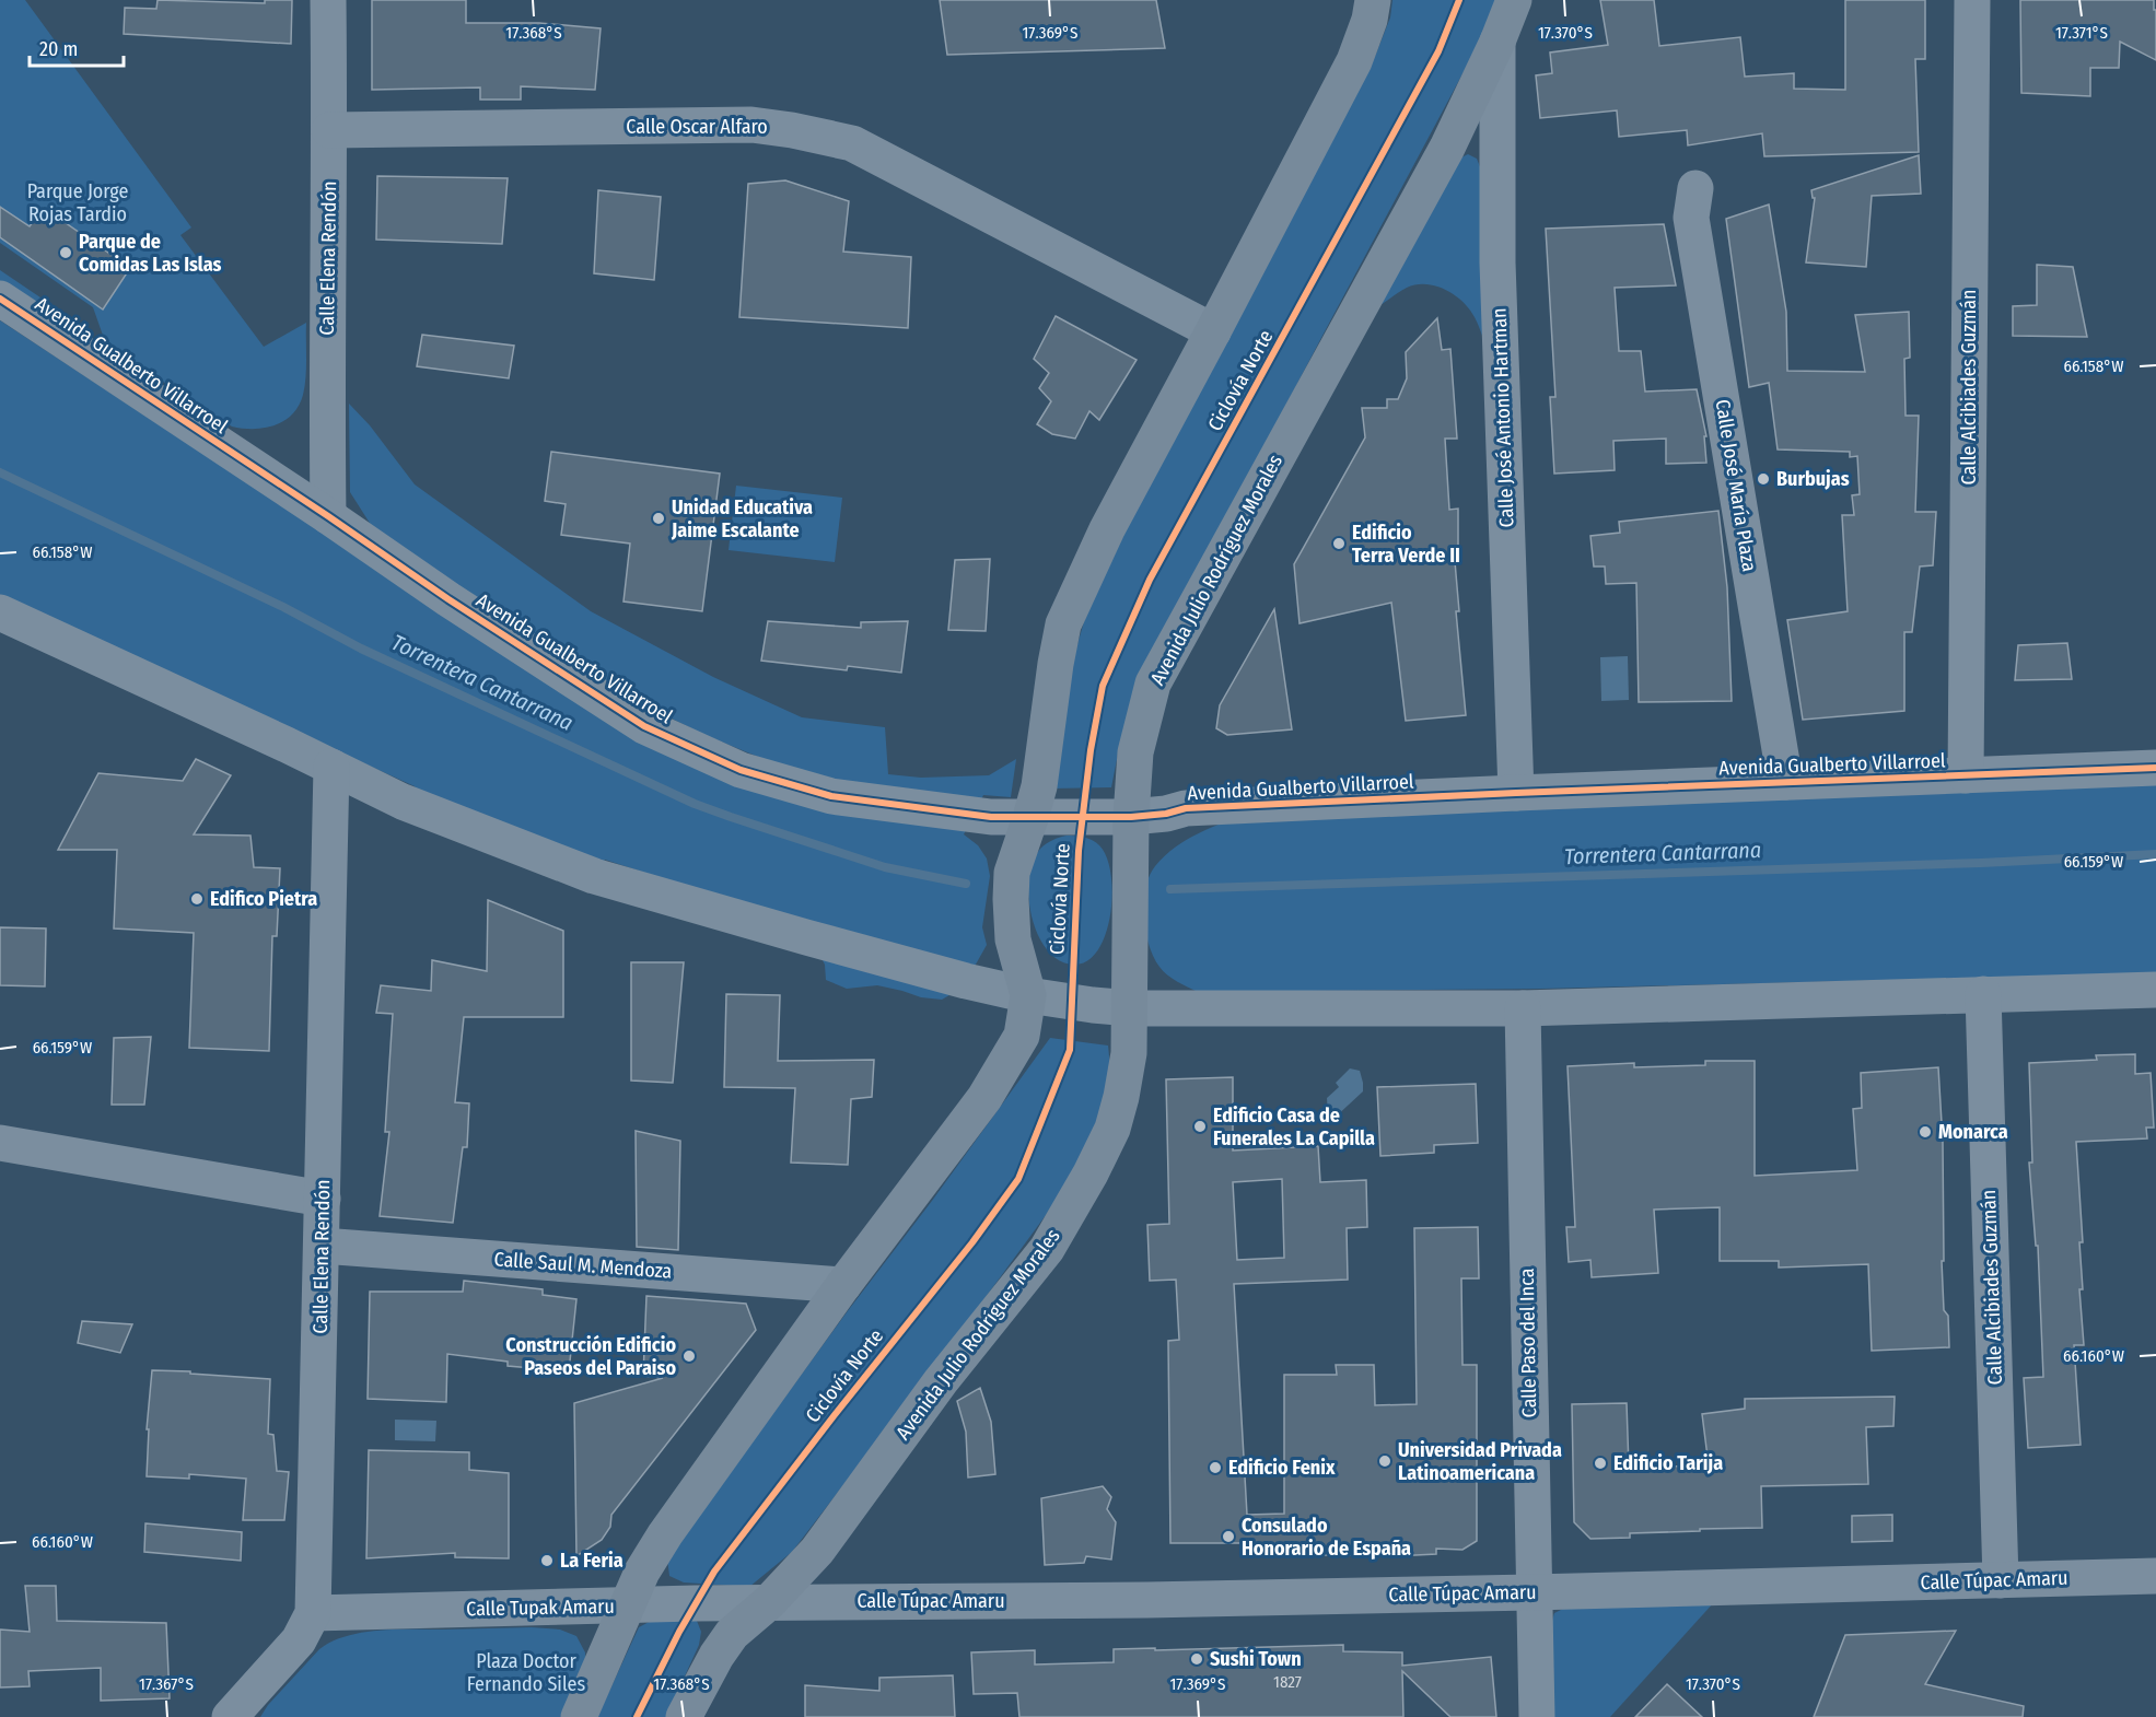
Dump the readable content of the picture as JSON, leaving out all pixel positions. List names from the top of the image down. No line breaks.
{"streets":{"main road":["Avenida Julio Rodríguez Morales"],"street":["Calle Oscar Alfaro","Calle Elena Rendón","Avenida Gualberto Villarroel","Calle Alcibiades Guzmán","Calle José Antonio Hartman","Calle José María Plaza","Calle Saul M. Mendoza","Calle Paso del Inca","Calle Túpac Amaru","Calle Tupak Amaru"],"cycle path":["Ciclovía Norte"]},"crossings":[["Calle Oscar Alfaro","Calle Elena Rendón"],["Calle Elena Rendón","Avenida Gualberto Villarroel"],["Calle Elena Rendón","Calle Saul M. Mendoza"],["Calle Elena Rendón","Calle Tupak Amaru"],["Avenida Gualberto Villarroel","Calle Alcibiades Guzmán"],["Avenida Gualberto Villarroel","Calle José Antonio Hartman"],["Avenida Gualberto Villarroel","Calle José María Plaza"],["Avenida Gualberto Villarroel","Avenida Julio Rodríguez Morales"],["Calle Alcibiades Guzmán","Calle Túpac Amaru"],["Calle José Antonio Hartman","Avenida Julio Rodríguez Morales"],["Avenida Julio Rodríguez Morales","Calle Túpac Amaru"],["Avenida Julio Rodríguez Morales","Calle Tupak Amaru"],["Calle Paso del Inca","Calle Túpac Amaru"],["Calle Túpac Amaru","Calle Tupak Amaru"]],"water":["Torrentera Cantarrana"],"parks":["Parque Jorge Rojas Tardio","Plaza Doctor Fernando Siles"],"places":["Parque de Comidas Las Islas","Burbujas","Unidad Educativa Jaime Escalante","Edificio Terra Verde II","Edifico Pietra","Edificio Casa de Funerales La Capilla","Monarca","Construcción Edificio Paseos del Paraiso","Universidad Privada Latinoamericana","Edificio Tarija","Edificio Fenix","Consulado Honorario de España","La Feria","Sushi Town"],"house_numbers":["1827"],"scale_bar":"20 m","coordinates":["17.368°S","17.369°S","17.370°S","17.371°S","66.158°W","66.159°W","66.160°W","17.367°S"]}
